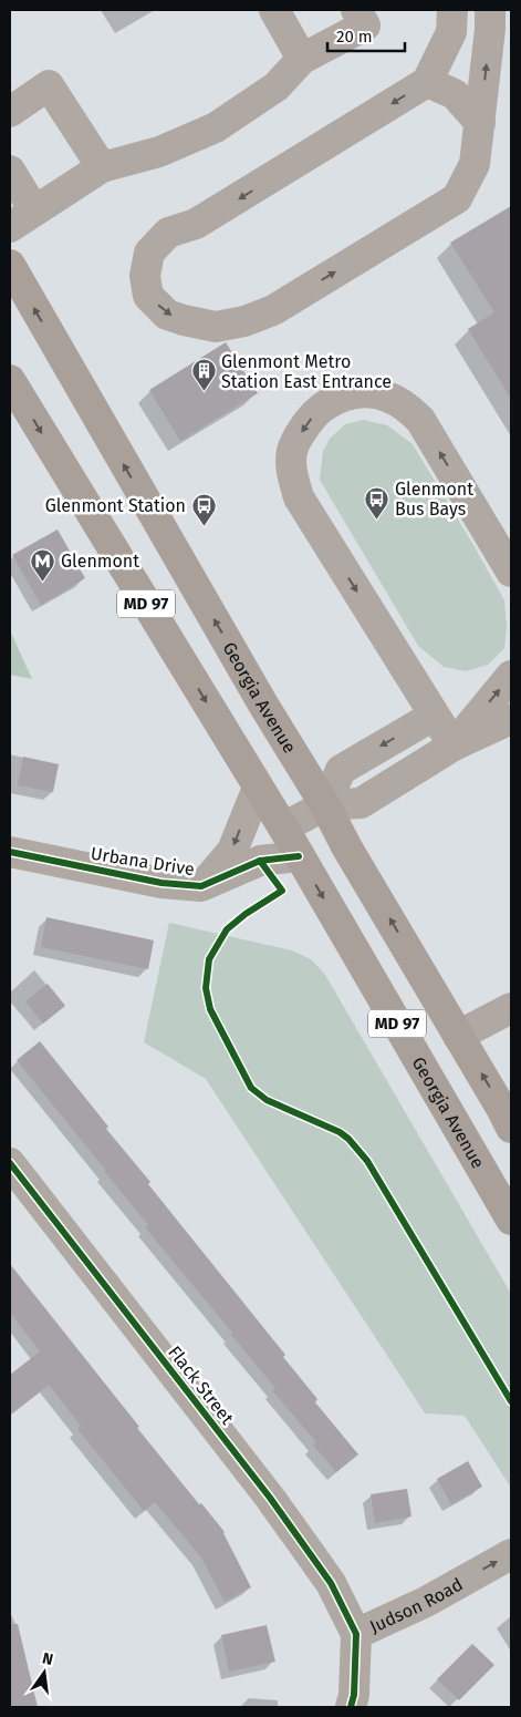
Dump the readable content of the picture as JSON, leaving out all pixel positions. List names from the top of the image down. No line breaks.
{"streets":{"main road":["MD 97","Georgia Avenue"],"street":["Urbana Drive","Flack Street","Judson Road"]},"crossings":[["Georgia Avenue","Urbana Drive"],["Flack Street","Judson Road"]],"one_way":["Judson Road"],"places":{"building":["Glenmont Metro Station East Entrance"],"bus stop":["Glenmont Bus Bays","Glenmont Station"],"metro station":["Glenmont"]},"scale_bar":"20 m","north":"top"}
